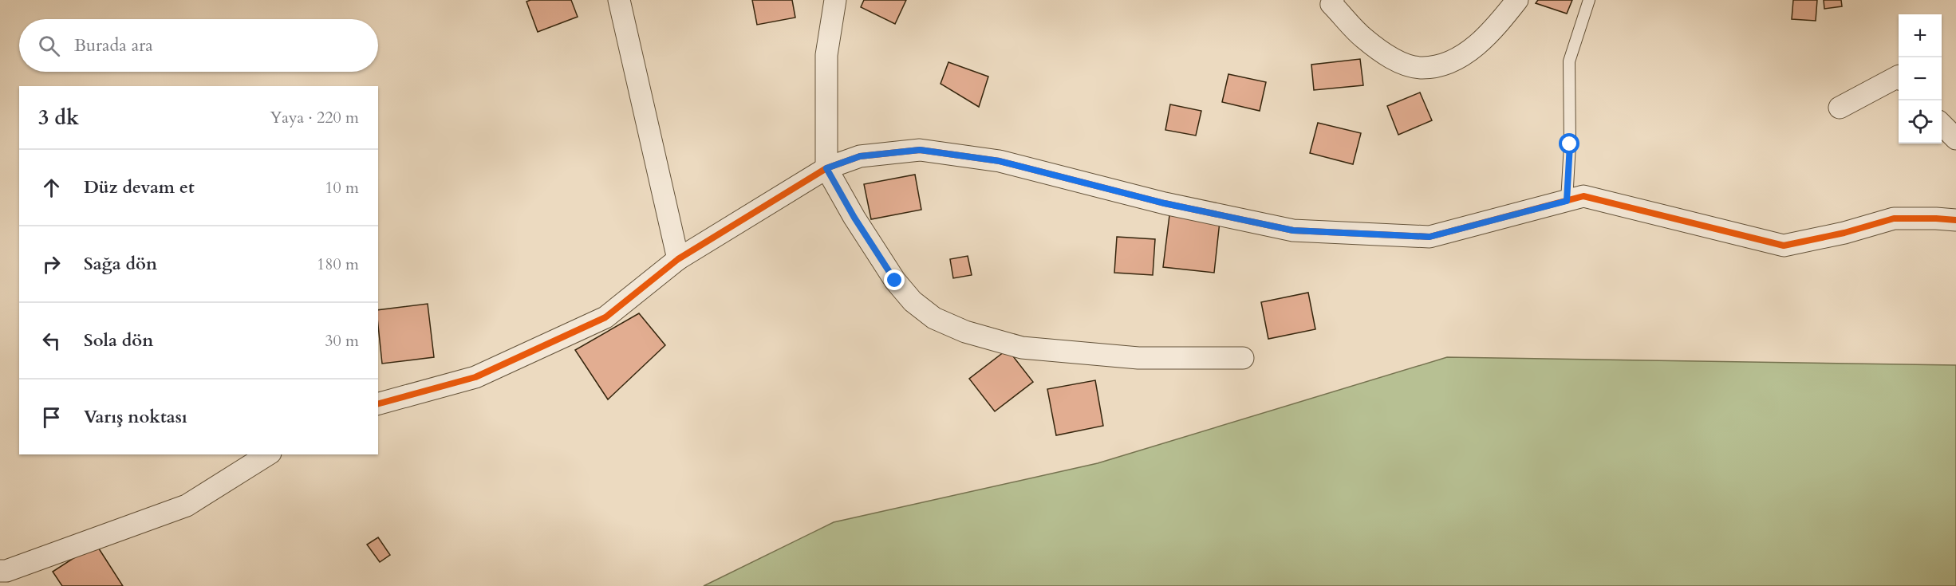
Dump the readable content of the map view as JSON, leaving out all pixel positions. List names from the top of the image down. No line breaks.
{"page":{"map_buttons":["+","−"],"search":"Burada ara","heading":["3 dk","Yaya · 220 m"],"list":[["Düz devam et","10 m"],["Sağa dön","180 m"],["Sola dön","30 m"],"Varış noktası"]}}
